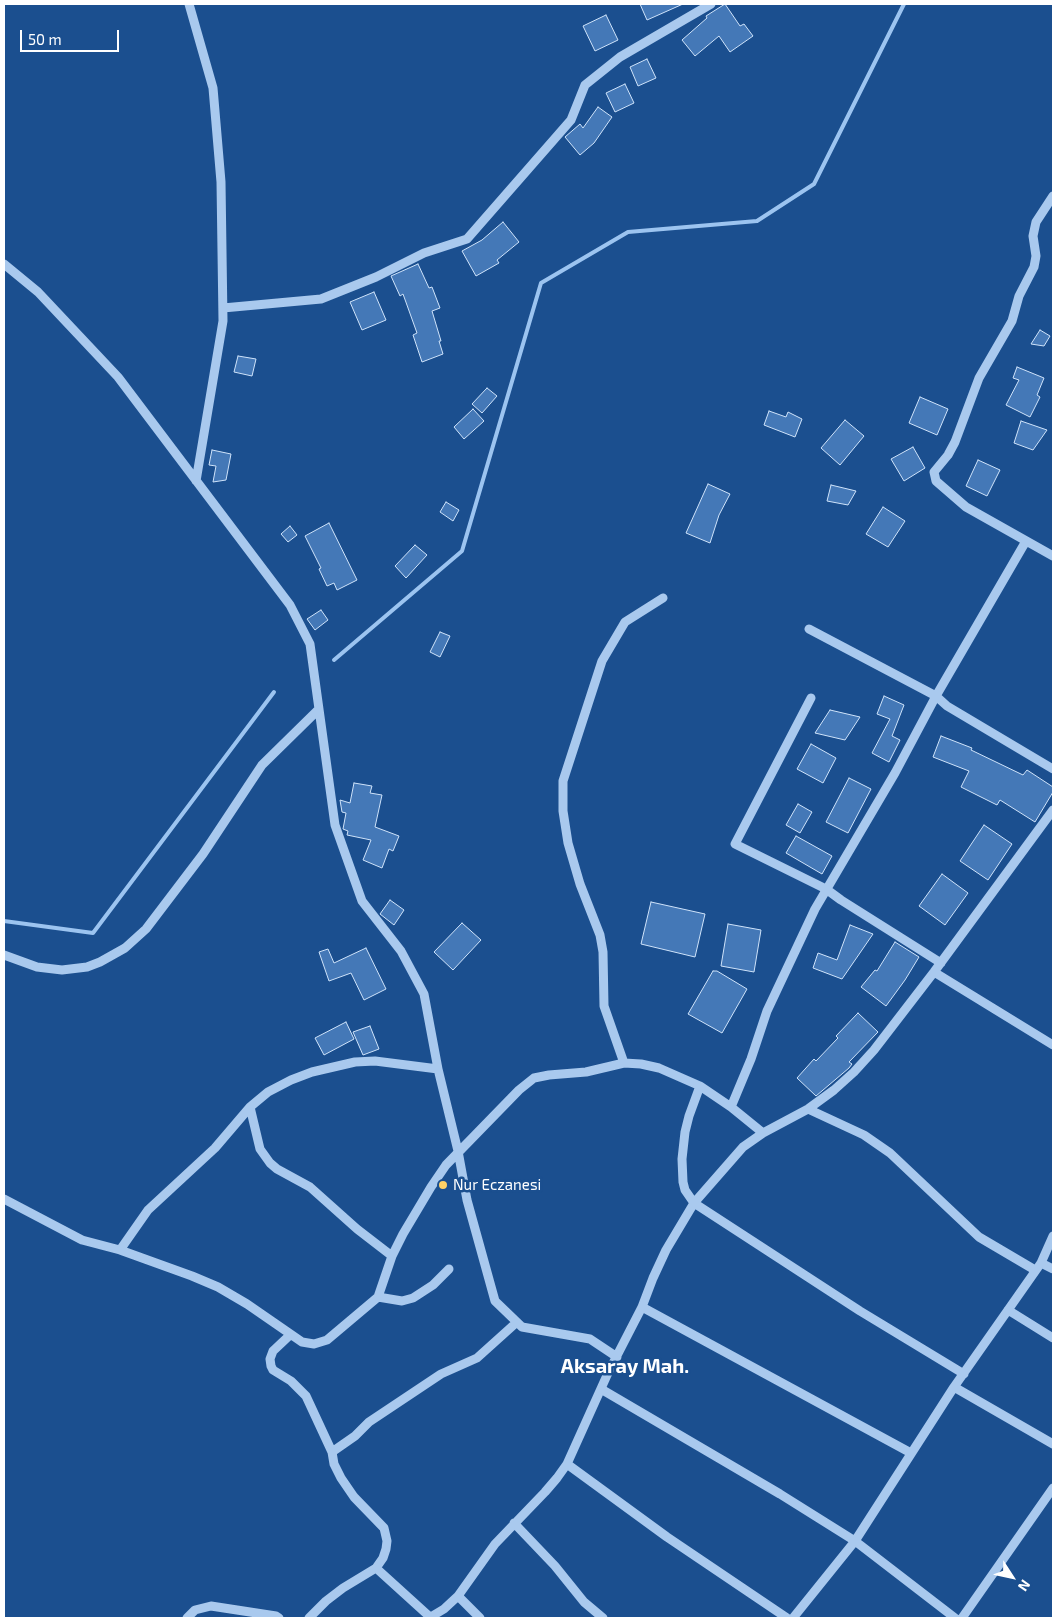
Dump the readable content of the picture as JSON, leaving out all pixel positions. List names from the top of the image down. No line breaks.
{"districts":["Aksaray Mah."],"places":["Nur Eczanesi"],"scale_bar":"50 m","north":"bottom right"}
